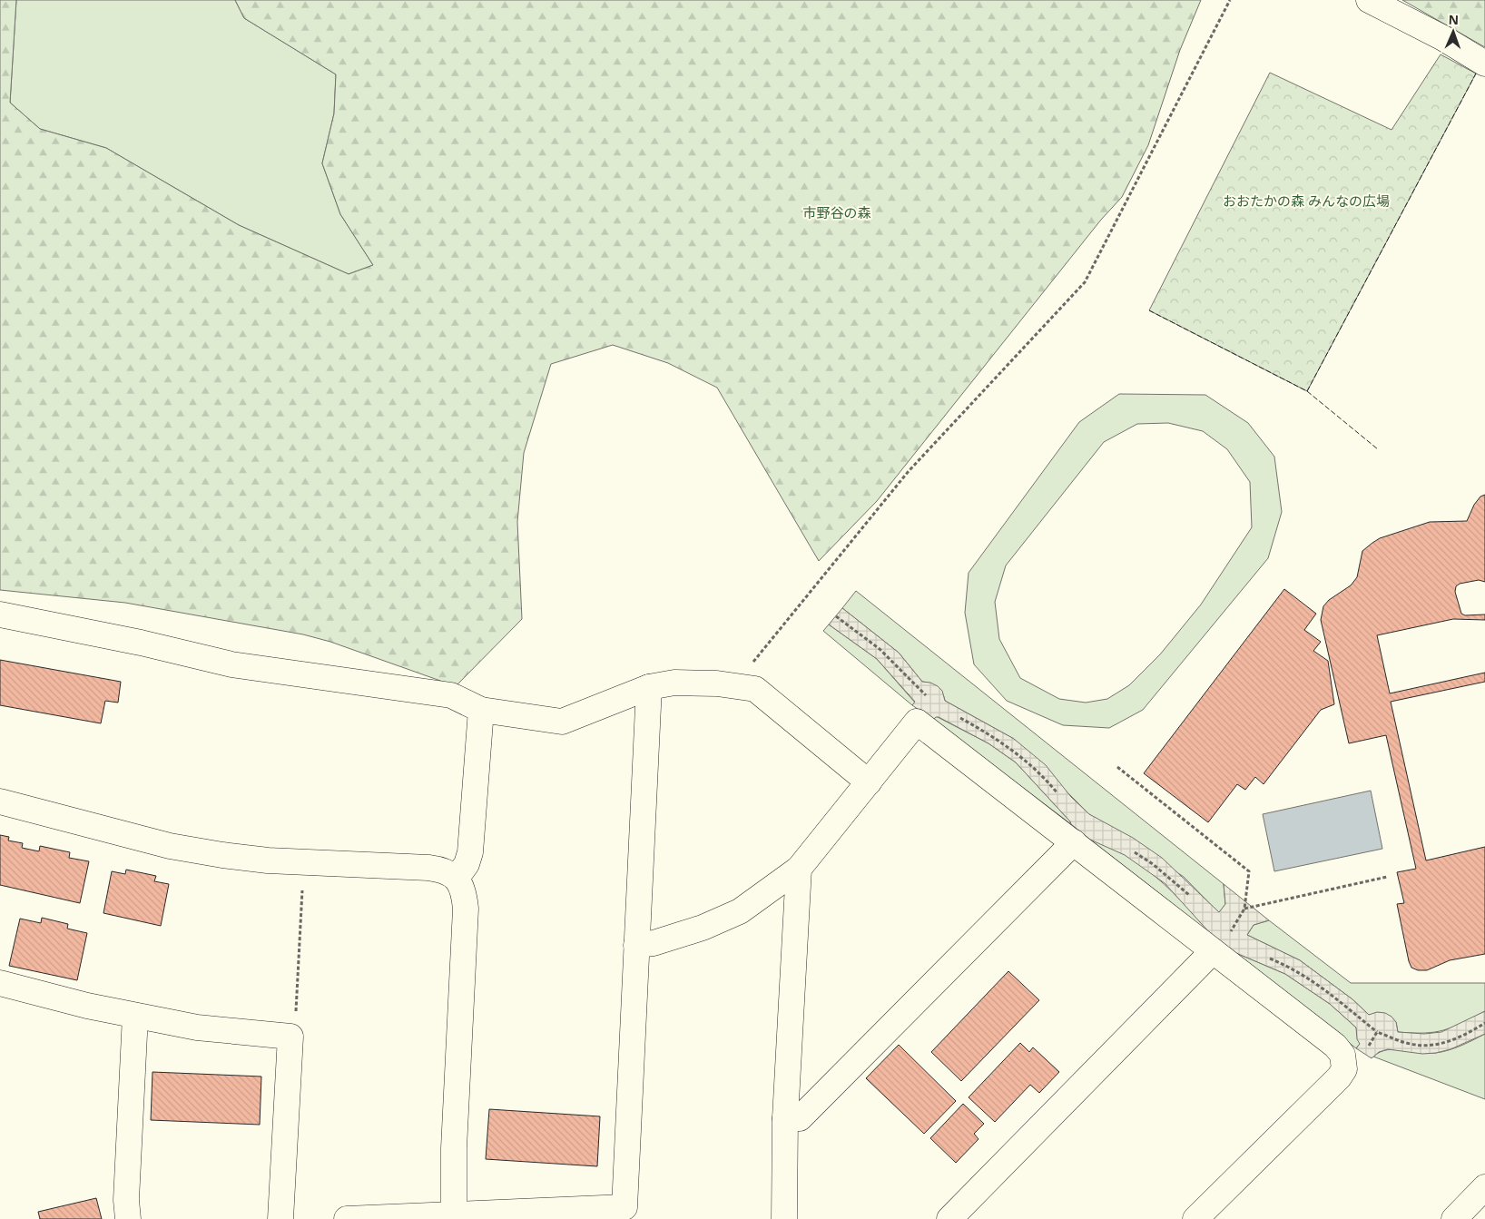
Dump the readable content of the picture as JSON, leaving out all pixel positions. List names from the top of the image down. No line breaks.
{"parks":["おおたかの森 みんなの広場","市野谷の森"],"north":"top"}
